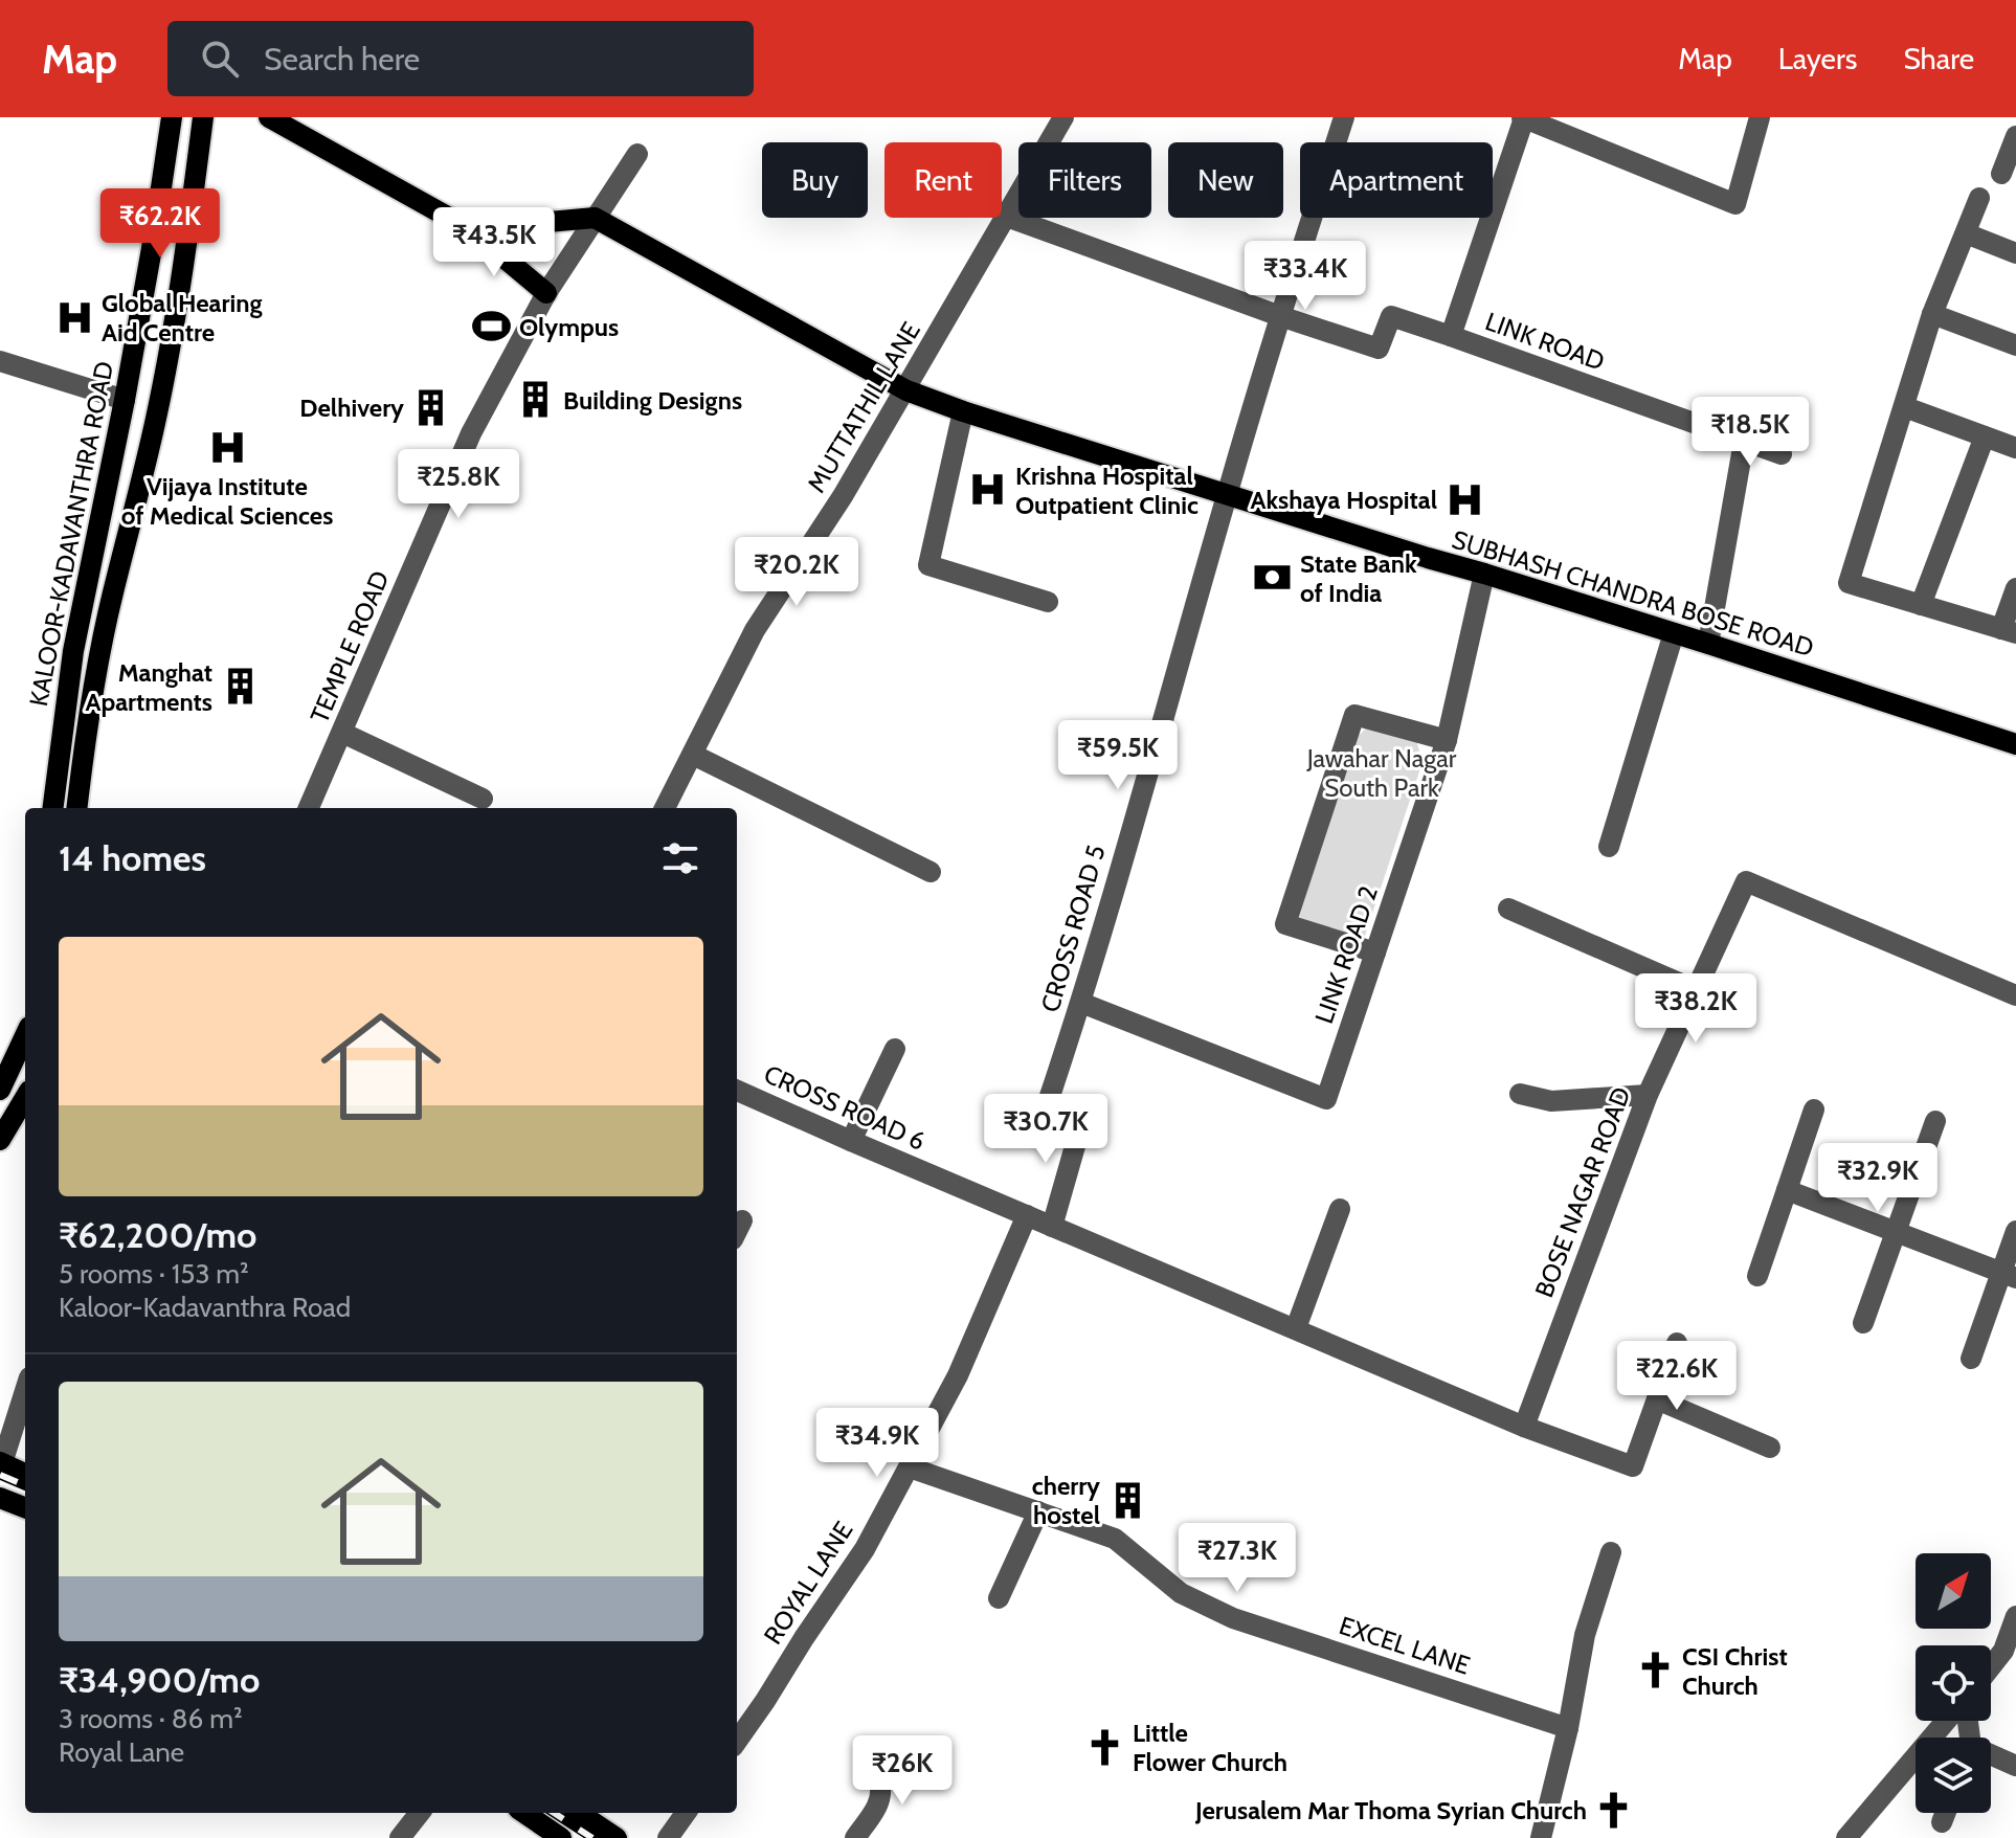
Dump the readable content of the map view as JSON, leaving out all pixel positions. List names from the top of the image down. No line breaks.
{"streets":{"main road":["KALOOR-KADAVANTHRA ROAD","SUBHASH CHANDRA BOSE ROAD"],"street":["LINK ROAD","MUTTATHIL LANE","TEMPLE ROAD","CROSS ROAD 5","LINK ROAD 2","CROSS ROAD 6","BOSE NAGAR ROAD","ROYAL LANE","EXCEL LANE"]},"crossings":[["MUTTATHIL LANE","SUBHASH CHANDRA BOSE ROAD"],["SUBHASH CHANDRA BOSE ROAD","TEMPLE ROAD"],["SUBHASH CHANDRA BOSE ROAD","CROSS ROAD 5"],["SUBHASH CHANDRA BOSE ROAD","LINK ROAD 2"],["CROSS ROAD 5","LINK ROAD 2"],["CROSS ROAD 5","CROSS ROAD 6"],["CROSS ROAD 6","BOSE NAGAR ROAD"],["CROSS ROAD 6","ROYAL LANE"],["ROYAL LANE","EXCEL LANE"]],"parks":["Jawahar Nagar South Park"],"places":{"hospital":["Global Hearing Aid Centre","Vijaya Institute of Medical Sciences","Krishna Hospital Outpatient Clinic","Akshaya Hospital"],"sports":["Olympus"],"building":["Building Designs","Delhivery","Manghat Apartments","cherry hostel"],"bank":["State Bank of India"],"church":["CSI Christ Church","Little Flower Church","Jerusalem Mar Thoma Syrian Church"]},"north":"top right","page":{"header":"Map","search":"Search here","nav":["Map","Layers","Share"],"chip":["Buy","Rent","Filters","New","Apartment"],"price":["₹62.2K","₹43.5K","₹33.4K","₹18.5K","₹25.8K","₹20.2K","₹59.5K","₹38.2K","₹30.7K","₹32.9K","₹22.6K","₹34.9K","₹27.3K","₹26K"],"heading":"14 homes","list":[{"name":"₹62,200/mo","note":"5 rooms · 153 m² · Kaloor-Kadavanthra Road"},{"name":"₹34,900/mo","note":"3 rooms · 86 m² · Royal Lane"}]}}
